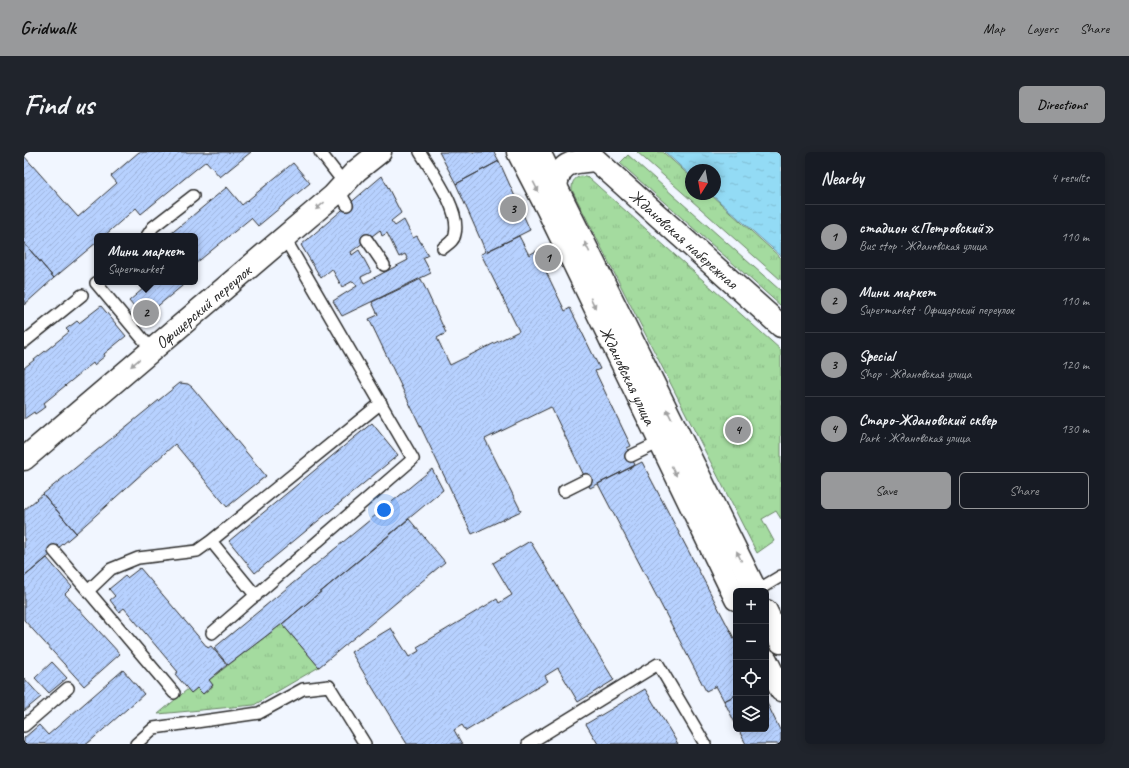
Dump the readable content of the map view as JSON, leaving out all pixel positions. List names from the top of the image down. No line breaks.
{"streets":{"main road":["Ждановская набережная","Офицерский переулок","Ждановская улица"]},"one_way":["Офицерский переулок"],"north":"bottom","page":{"header":"Gridwalk","nav":["Map","Layers","Share"],"buttons":["Directions",["Save","Share"]],"title":"Find us","heading":["Nearby","4 results"],"pins":["3","1","2","4"],"list":[{"mark":"1","name":"стадион «Петровский»","note":"Bus stop · Ждановская улица","value":"110 m"},{"mark":"2","name":"Мини маркет","note":"Supermarket · Офицерский переулок","value":"110 m"},{"mark":"3","name":"Special","note":"Shop · Ждановская улица","value":"120 m"},{"mark":"4","name":"Старо-Ждановский сквер","note":"Park · Ждановская улица","value":"130 m"}],"popup":["Мини маркет","Supermarket"],"map_buttons":["+","−"]}}
